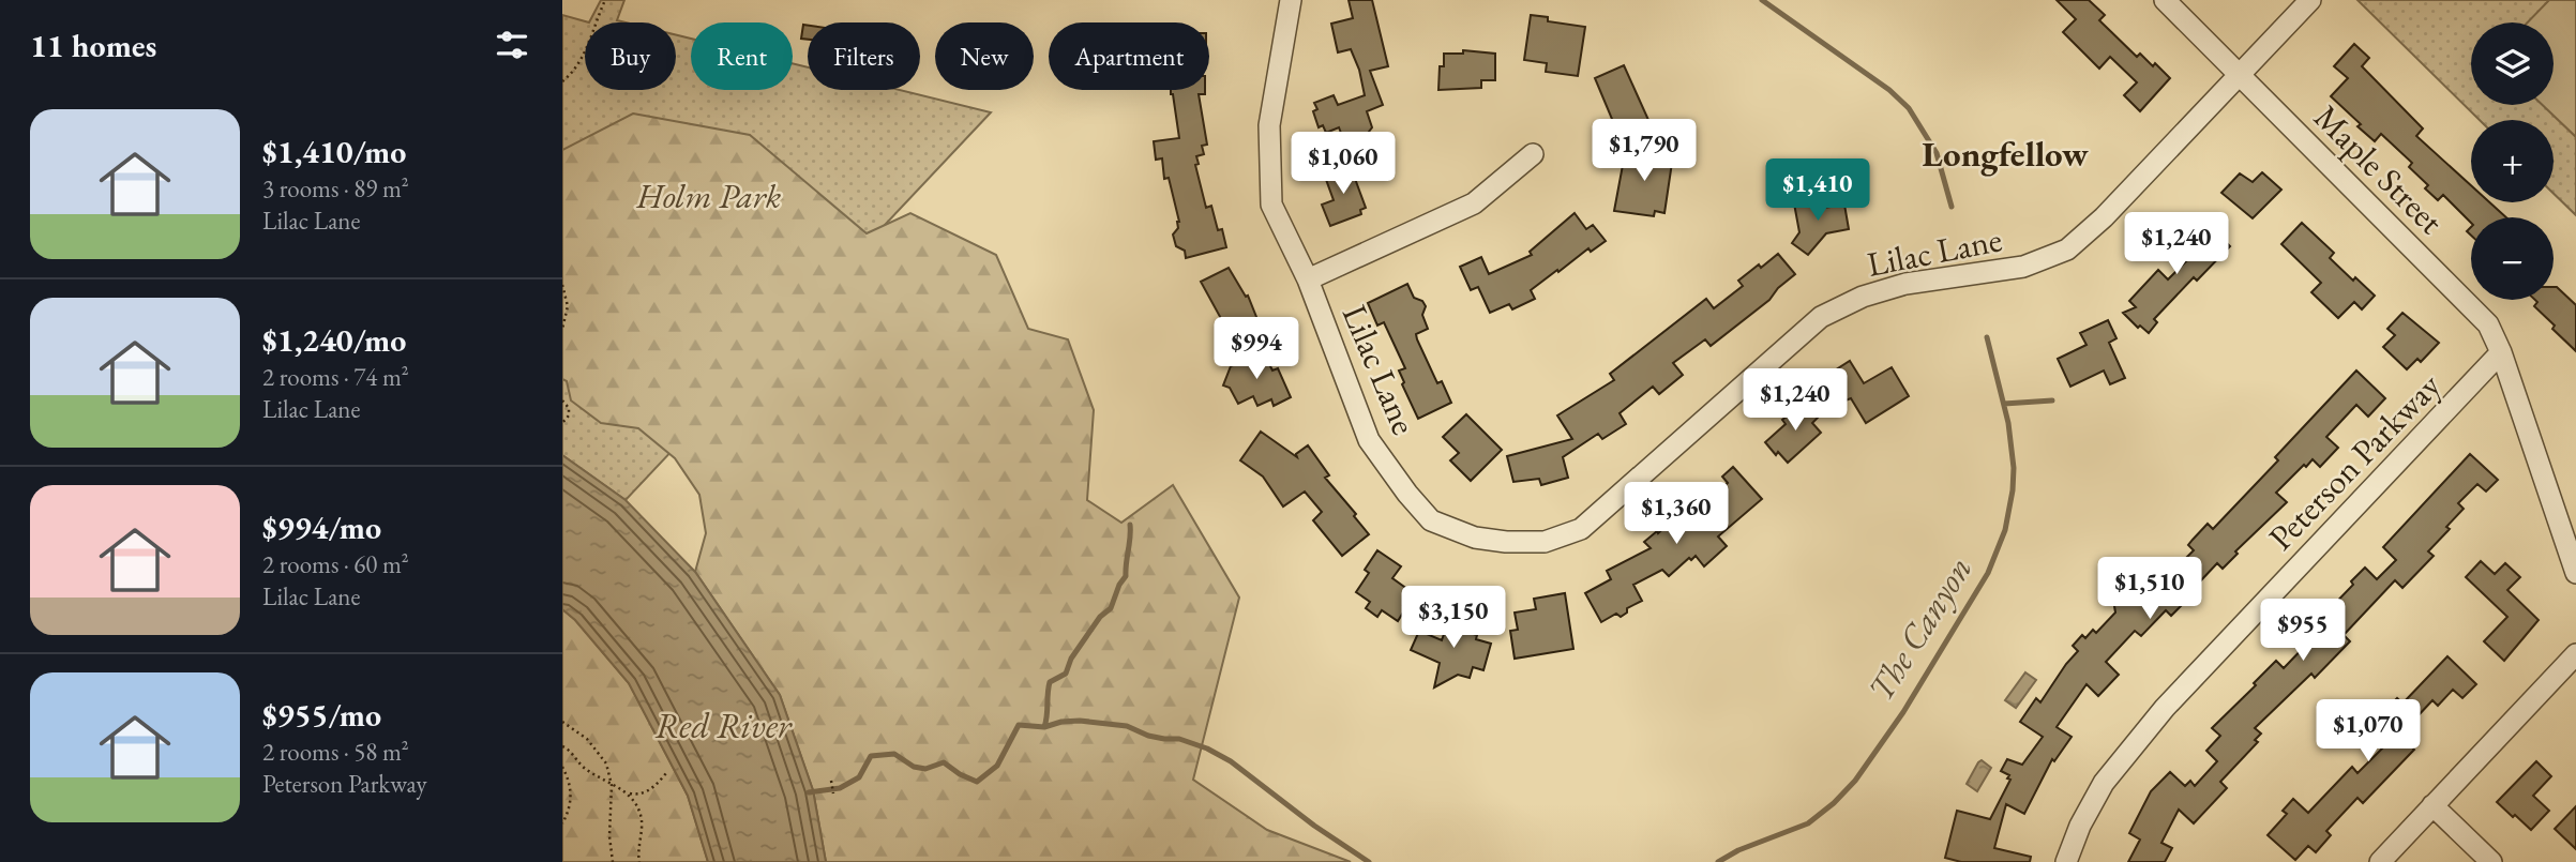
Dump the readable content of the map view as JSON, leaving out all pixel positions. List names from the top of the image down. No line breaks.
{"streets":{"street":["Maple Street","Lilac Lane","Peterson Parkway"]},"crossings":[["Maple Street","Lilac Lane"],["Maple Street","Peterson Parkway"]],"districts":["Longfellow"],"water":["The Canyon","Red River"],"parks":["Holm Park"],"page":{"heading":"11 homes","map_buttons":["+","−"],"chip":["Buy","Rent","Filters","New","Apartment"],"list":[{"name":"$1,410/mo","note":"3 rooms · 89 m² · Lilac Lane"},{"name":"$1,240/mo","note":"2 rooms · 74 m² · Lilac Lane"},{"name":"$994/mo","note":"2 rooms · 60 m² · Lilac Lane"},{"name":"$955/mo","note":"2 rooms · 58 m² · Peterson Parkway"}],"price":["$1,790","$1,060","$1,410","$1,240","$994","$1,240","$1,360","$1,510","$3,150","$955","$1,070"]}}
